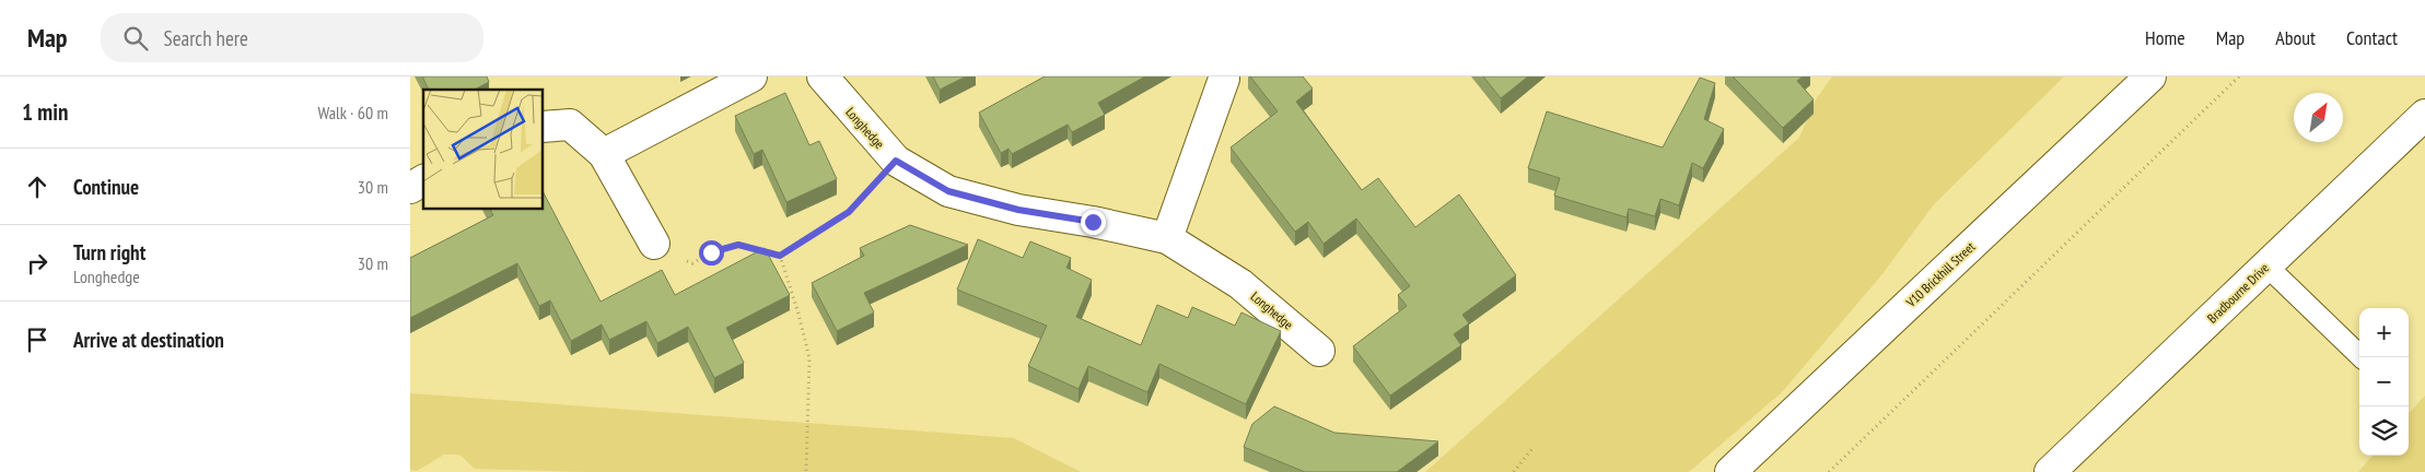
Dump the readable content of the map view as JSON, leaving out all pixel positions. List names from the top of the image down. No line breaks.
{"streets":{"street":["Longhedge","V10 Brickhill Street","Bradbourne Drive"]},"north":"top right","page":{"header":"Map","search":"Search here","nav":["Home","Map","About","Contact"],"heading":["1 min","Walk · 60 m"],"list":[["Continue","30 m"],["Turn right","Longhedge","30 m"],"Arrive at destination"],"map_buttons":["+","−"]}}
